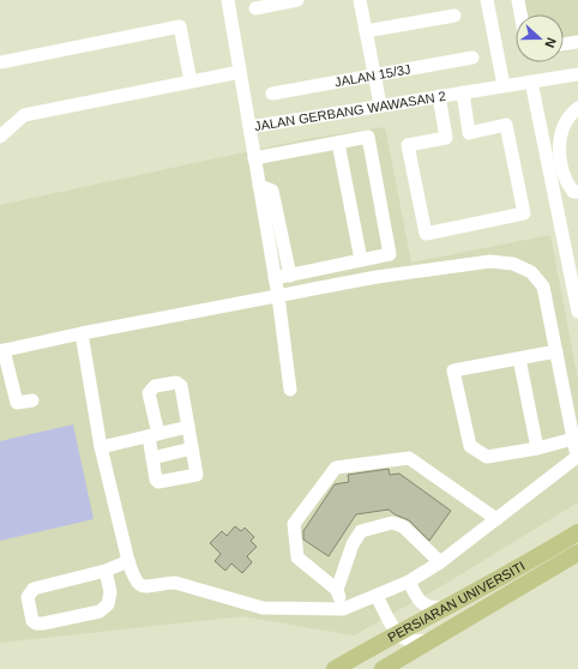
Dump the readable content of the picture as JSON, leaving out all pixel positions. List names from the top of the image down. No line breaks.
{"streets":{"main road":["PERSIARAN UNIVERSITI"],"street":["JALAN 15/3J","JALAN GERBANG WAWASAN 2"]},"north":"right"}
